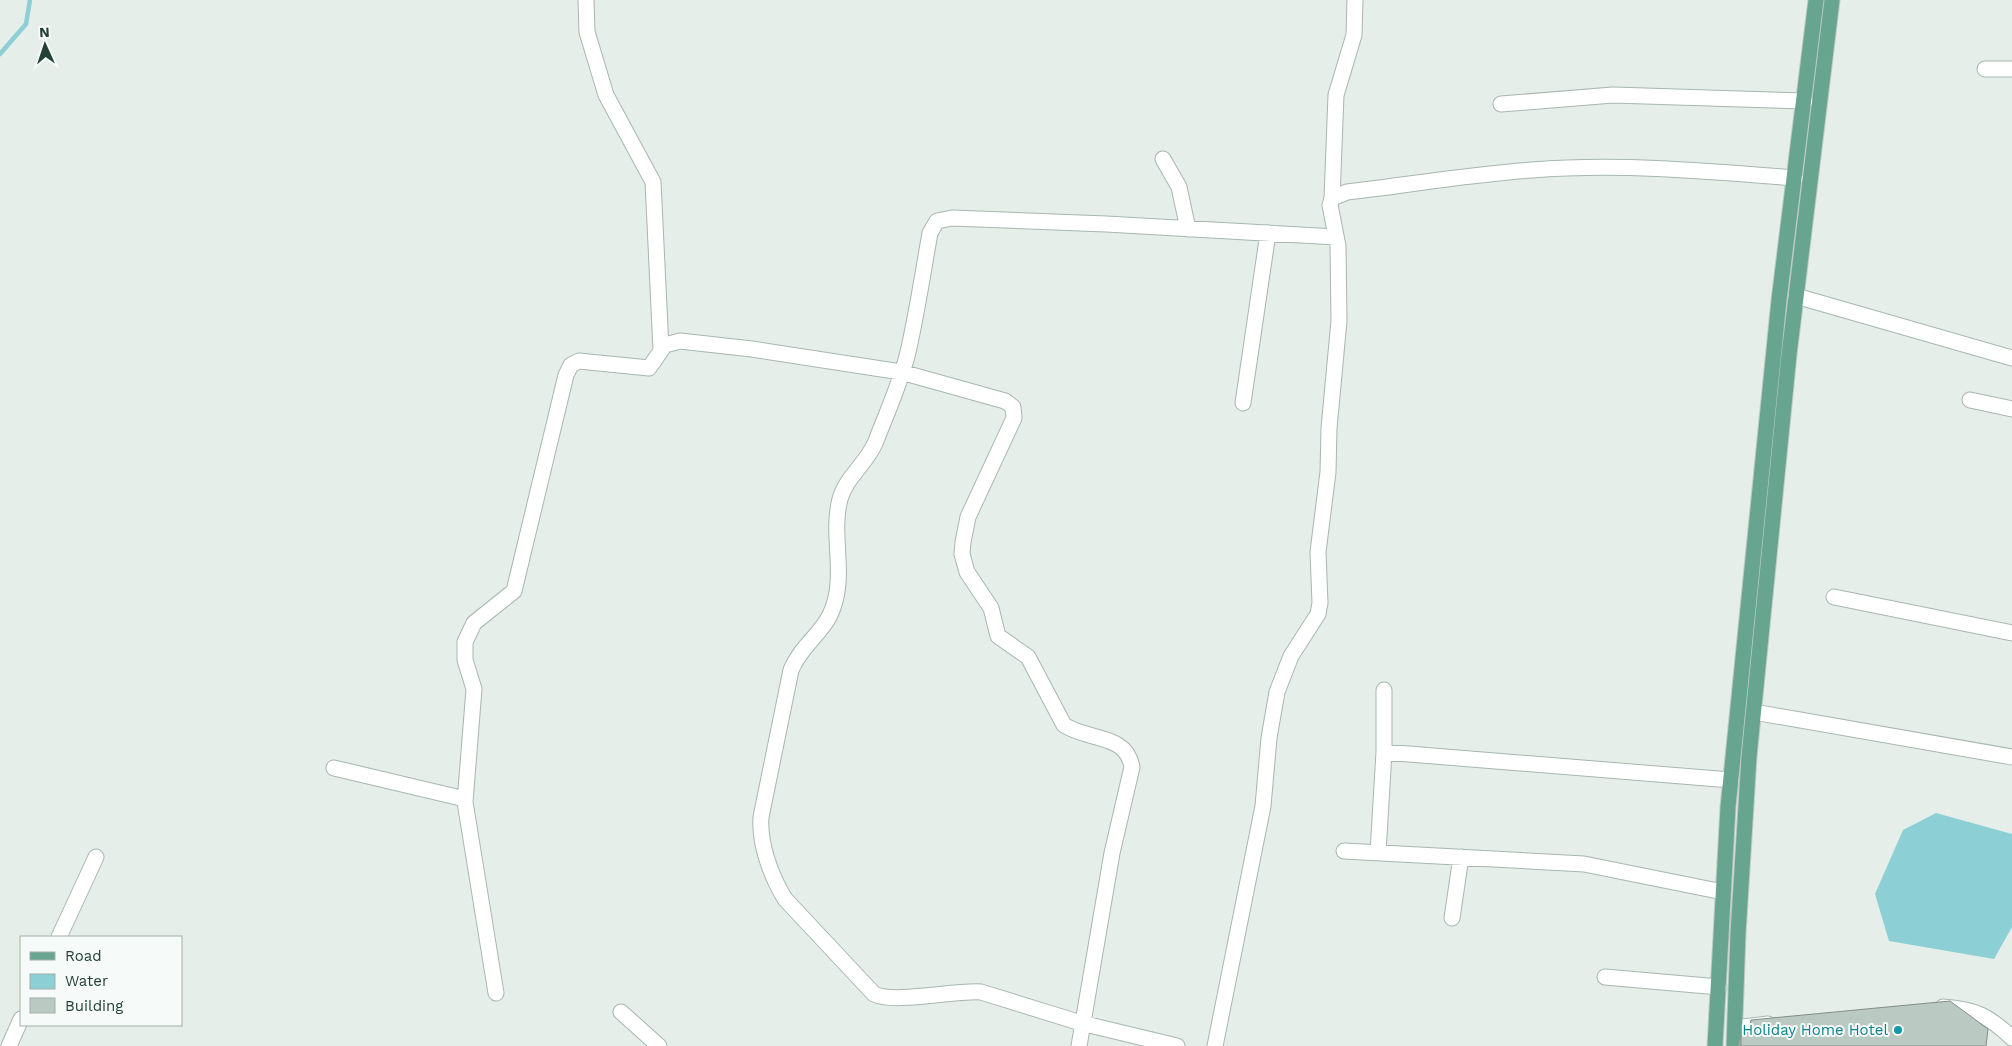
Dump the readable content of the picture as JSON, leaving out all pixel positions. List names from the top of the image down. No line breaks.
{"places":["Holiday Home Hotel"],"legend":["Road","Water","Building"],"north":"top"}
